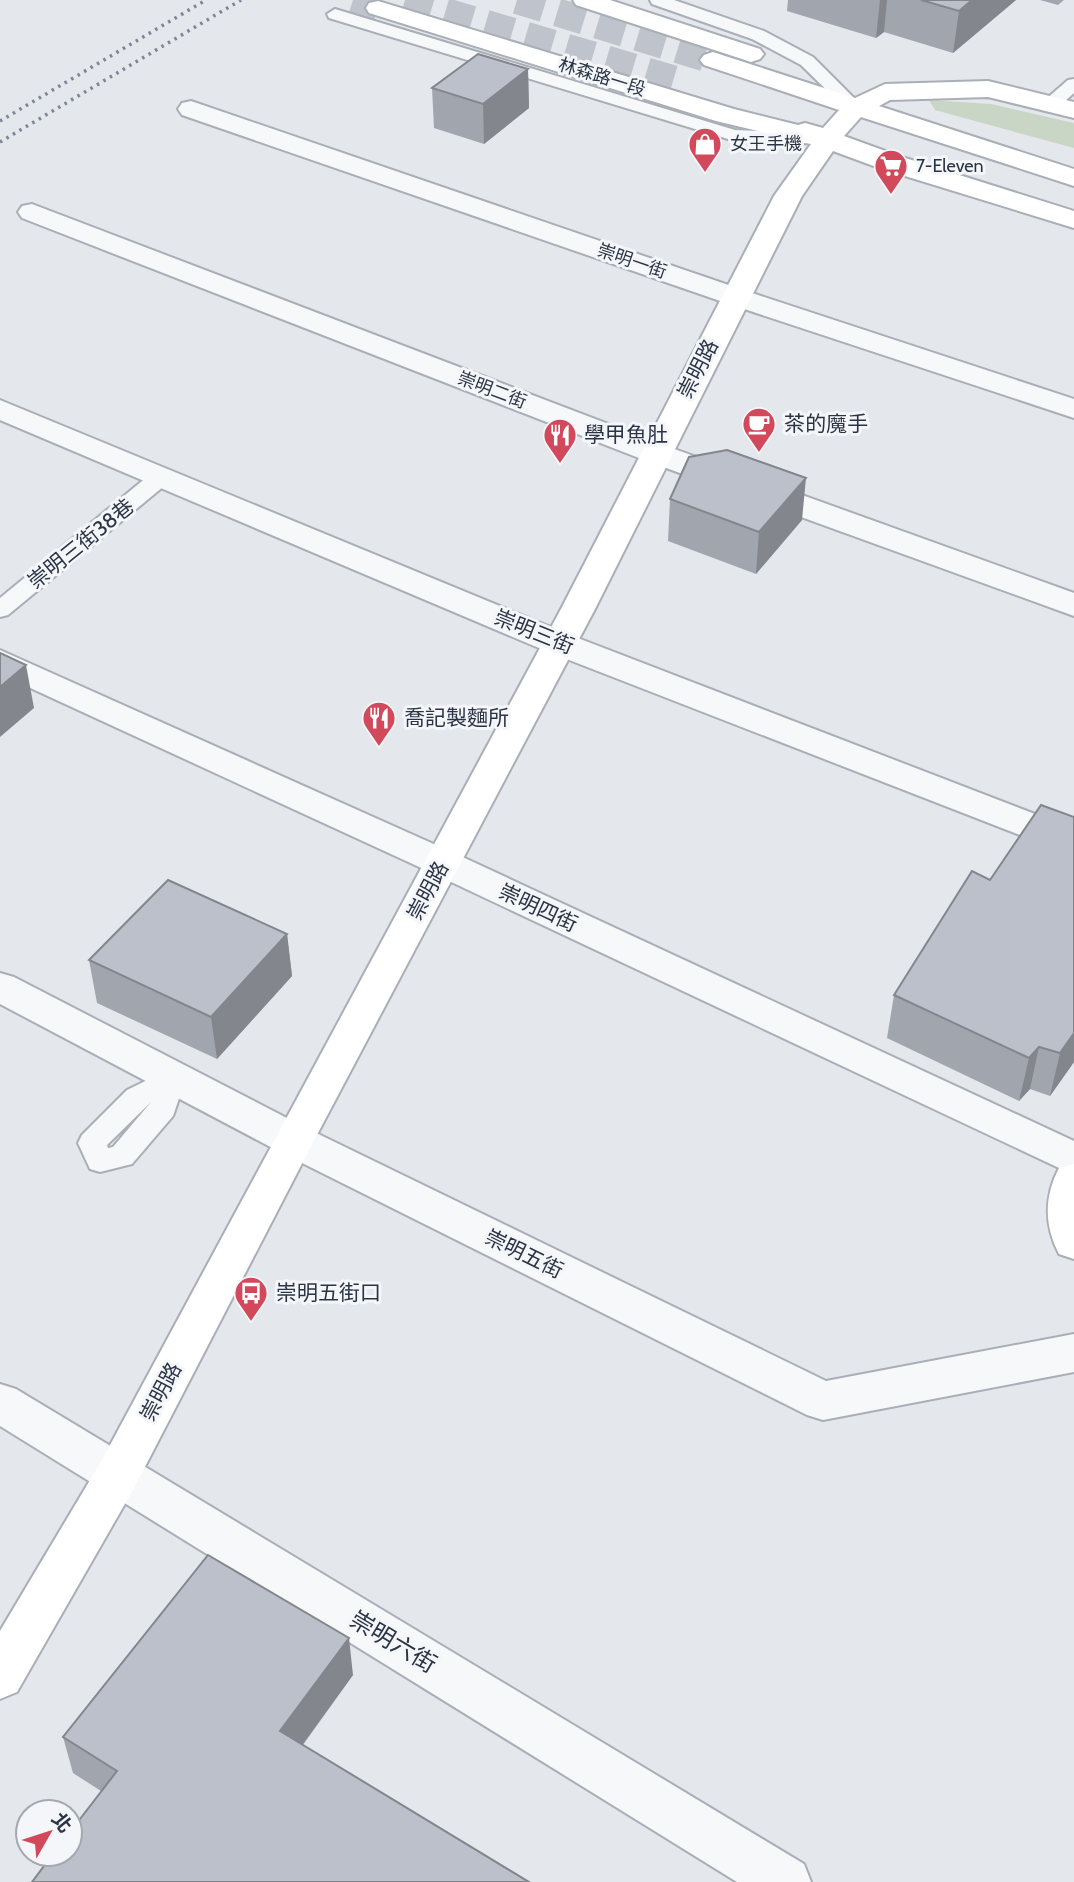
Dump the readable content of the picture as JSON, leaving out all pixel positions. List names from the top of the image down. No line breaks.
{"streets":{"street":["林森路一段","崇明一街","崇明路","崇明二街","崇明三街","崇明四街","崇明五街","崇明六街"],"lane":["崇明三街38巷"]},"crossings":[["林森路一段","崇明路"],["崇明一街","崇明路"],["崇明路","崇明二街"],["崇明路","崇明三街"],["崇明路","崇明四街"],["崇明路","崇明五街"],["崇明路","崇明六街"],["崇明三街38巷","崇明三街"]],"places":{"shop":["女王手機"],"supermarket":["7-Eleven"],"cafe":["茶的魔手"],"restaurant":["學甲魚肚","喬記製麵所"],"bus stop":["崇明五街口"]},"north":"top right"}
